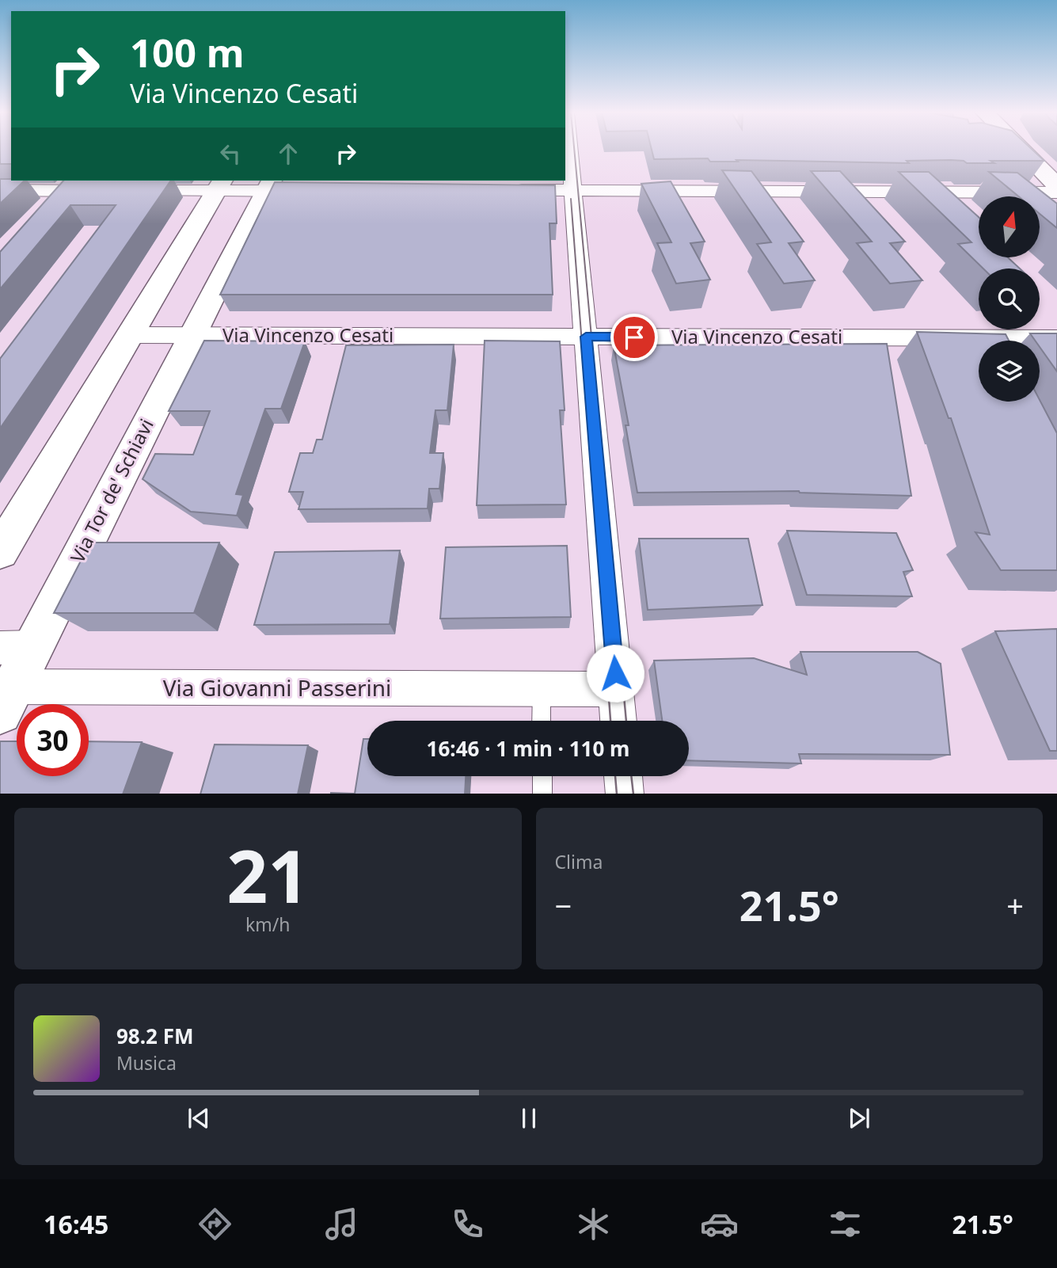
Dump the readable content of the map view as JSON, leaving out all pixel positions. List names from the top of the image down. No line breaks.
{"streets":{"main road":["Via Tor de' Schiavi"],"street":["Via Vincenzo Cesati","Via Giovanni Passerini"]},"crossings":[["Via Vincenzo Cesati","Via Tor de' Schiavi"],["Via Tor de' Schiavi","Via Giovanni Passerini"]],"north":"top","page":{"turn":["100 m","Via Vincenzo Cesati"],"limit":"30","trip":"16:46 · 1 min · 110 m","tile":[["21","km/h"],"Clima"],"heat":["−","21.5°","+"],"song":["98.2 FM","Musica"],"tabs":["16:45","21.5°"]}}
